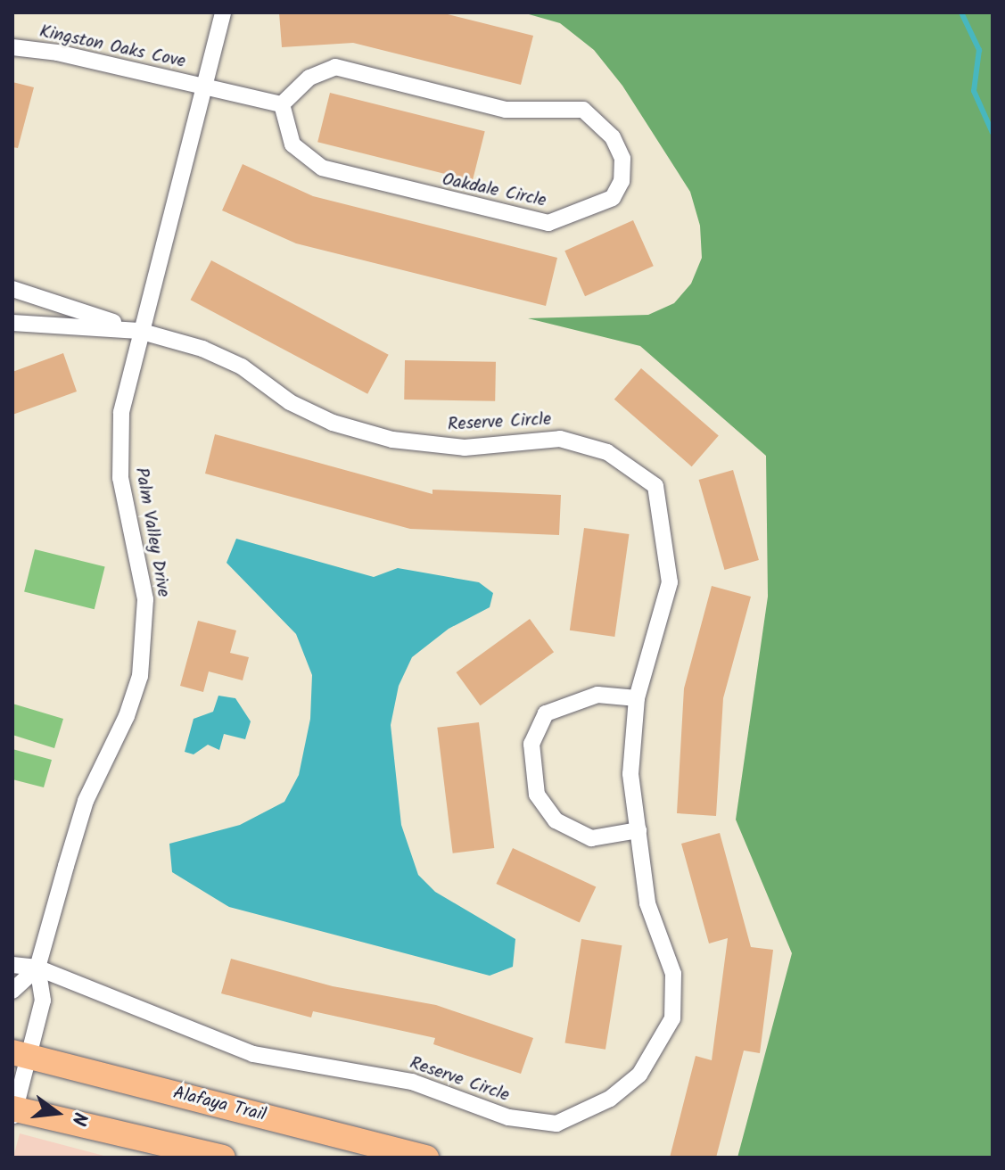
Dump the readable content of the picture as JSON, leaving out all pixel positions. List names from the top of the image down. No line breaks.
{"streets":{"main road":["Alafaya Trail"],"street":["Kingston Oaks Cove","Oakdale Circle","Reserve Circle","Palm Valley Drive"]},"crossings":[["Kingston Oaks Cove","Palm Valley Drive"],["Reserve Circle","Palm Valley Drive"],["Palm Valley Drive","Alafaya Trail"]],"north":"right"}
